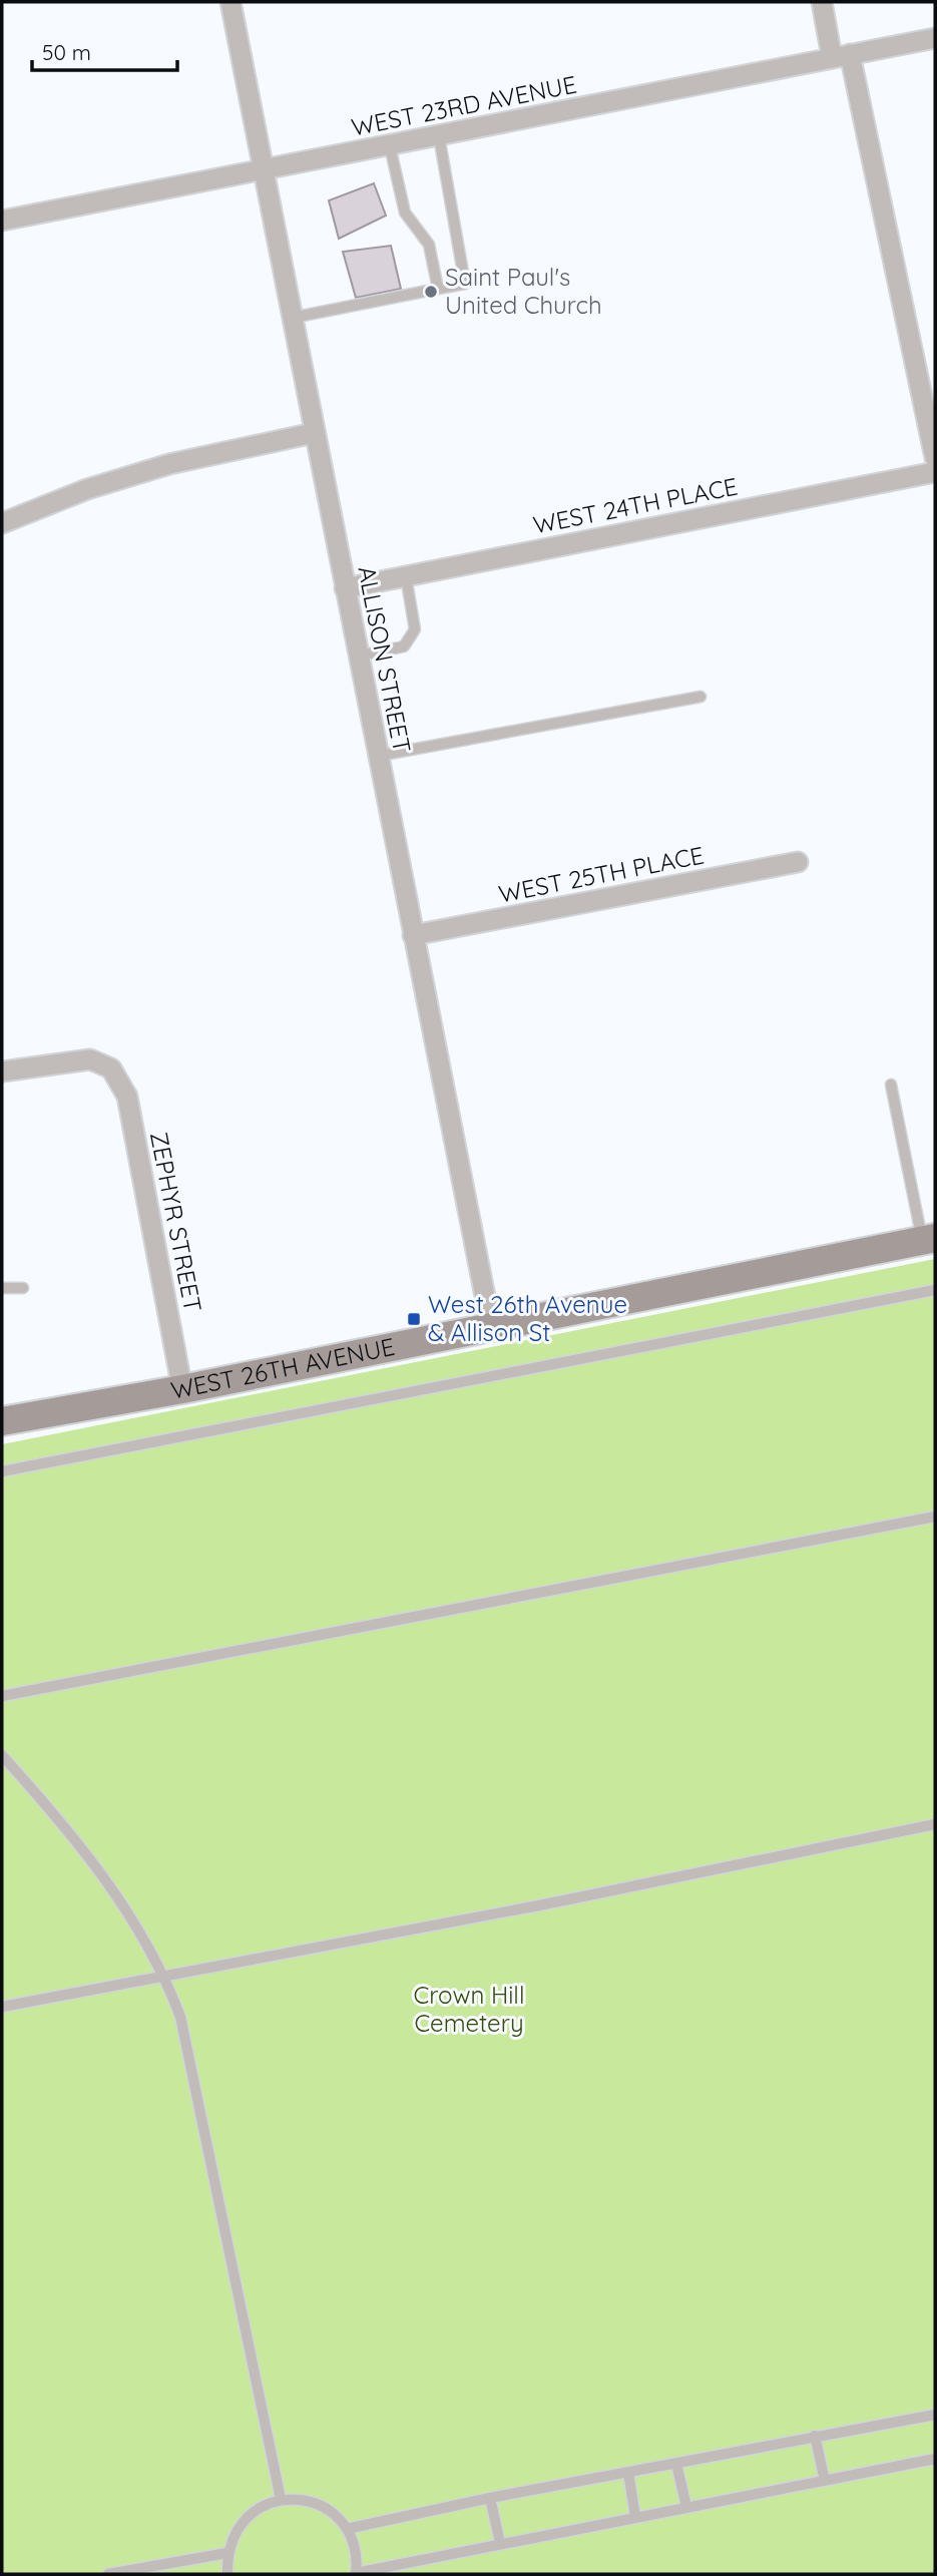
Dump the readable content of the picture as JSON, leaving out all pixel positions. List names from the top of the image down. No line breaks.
{"streets":{"street":["WEST 23RD AVENUE","WEST 24TH PLACE","ALLISON STREET","WEST 25TH PLACE","ZEPHYR STREET","WEST 26TH AVENUE"]},"crossings":[["WEST 23RD AVENUE","ALLISON STREET"],["WEST 24TH PLACE","ALLISON STREET"],["ALLISON STREET","WEST 25TH PLACE"],["ALLISON STREET","WEST 26TH AVENUE"],["ZEPHYR STREET","WEST 26TH AVENUE"]],"parks":["Crown Hill Cemetery"],"places":{"other":["Saint Paul's United Church"],"transit":["West 26th Avenue & Allison St"]},"scale_bar":"50 m"}
